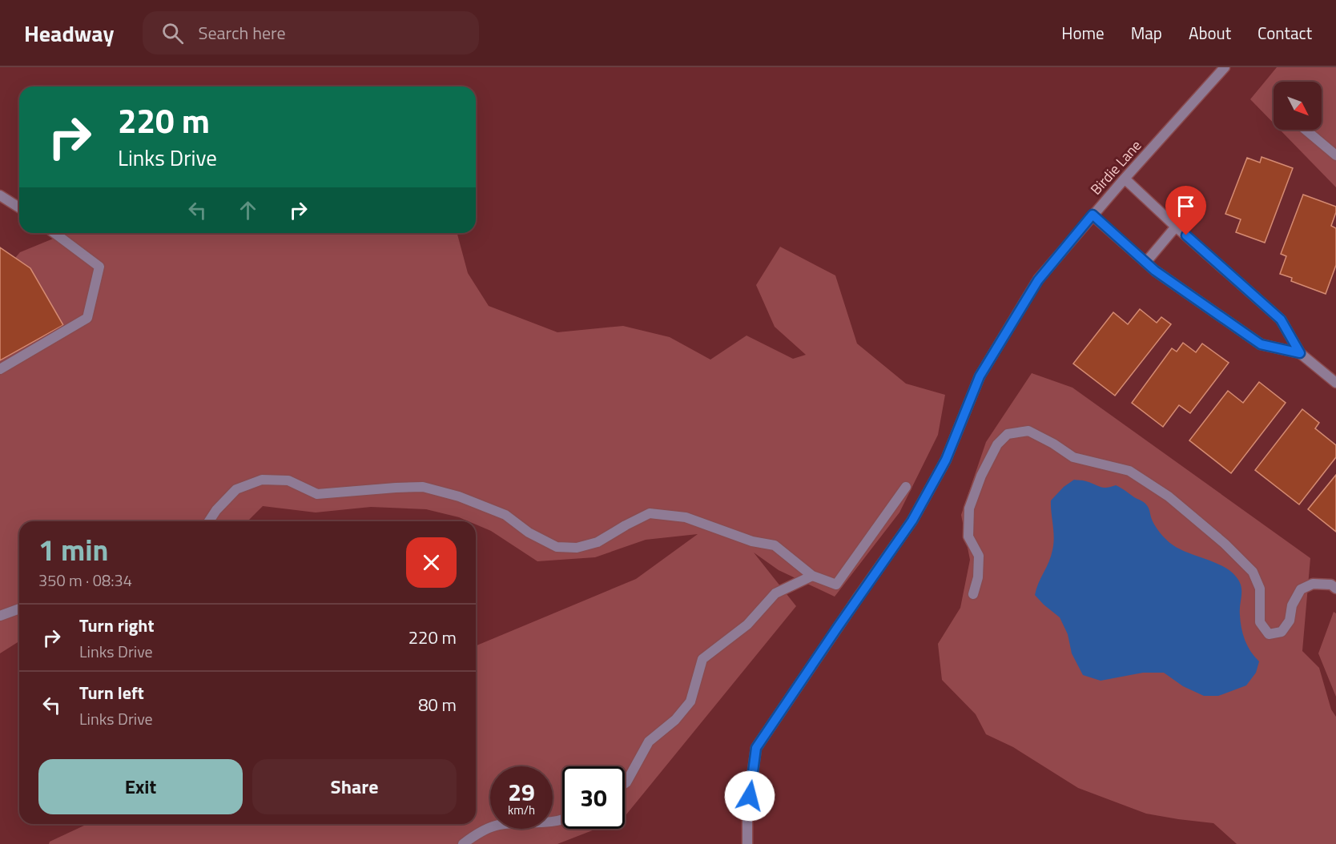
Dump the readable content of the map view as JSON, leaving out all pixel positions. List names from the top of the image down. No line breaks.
{"streets":{"street":["Birdie Lane"]},"north":"bottom right","page":{"header":"Headway","search":"Search here","nav":["Home","Map","About","Contact"],"turn":["220 m","Links Drive"],"heading":["1 min","350 m · 08:34"],"list":[{"name":"Turn right","note":"Links Drive","value":"220 m"},{"name":"Turn left","note":"Links Drive","value":"80 m"}],"buttons":["Exit","Share"],"speed":"29 km/h","limit":"30"}}
